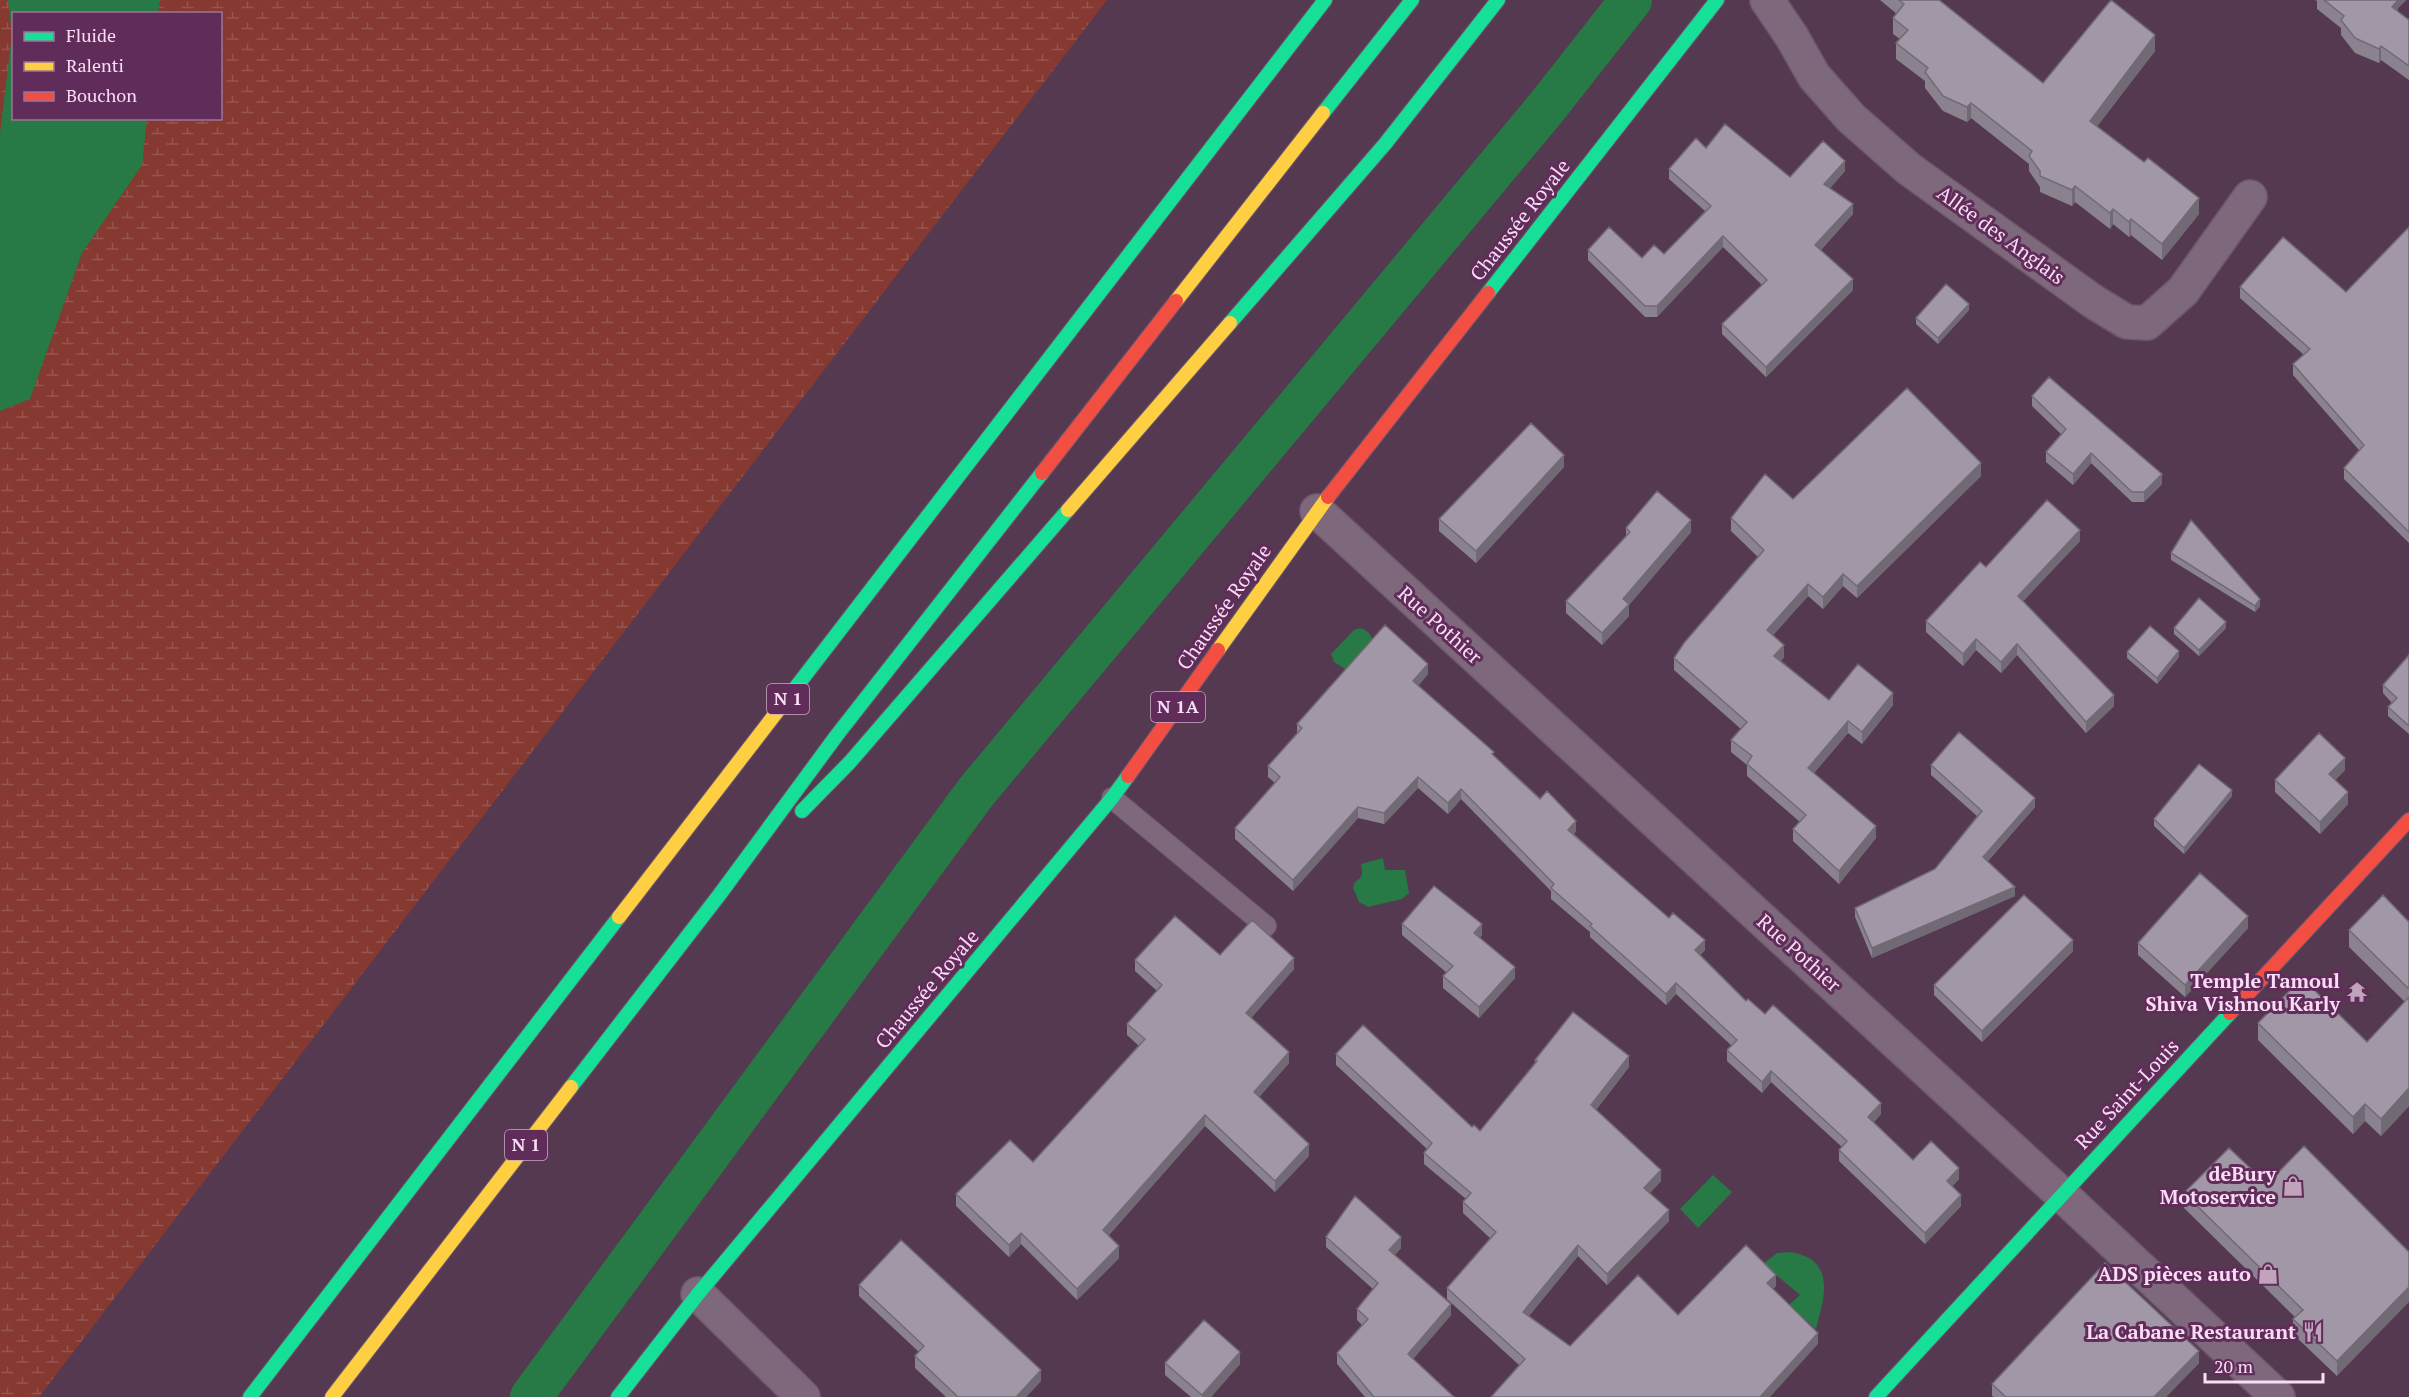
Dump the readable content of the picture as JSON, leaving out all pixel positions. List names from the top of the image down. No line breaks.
{"streets":{"main road":["Chaussée Royale","N 1","N 1A","Rue Saint-Louis"],"street":["Allée des Anglais","Rue Pothier"]},"crossings":[["Chaussée Royale","Rue Pothier"],["Rue Pothier","Rue Saint-Louis"]],"places":{"temple":["Temple Tamoul Shiva Vishnou Karly"],"shop":["deBury Motoservice","ADS pièces auto"],"restaurant":["La Cabane Restaurant"]},"legend":["Fluide","Ralenti","Bouchon"],"scale_bar":"20 m"}
